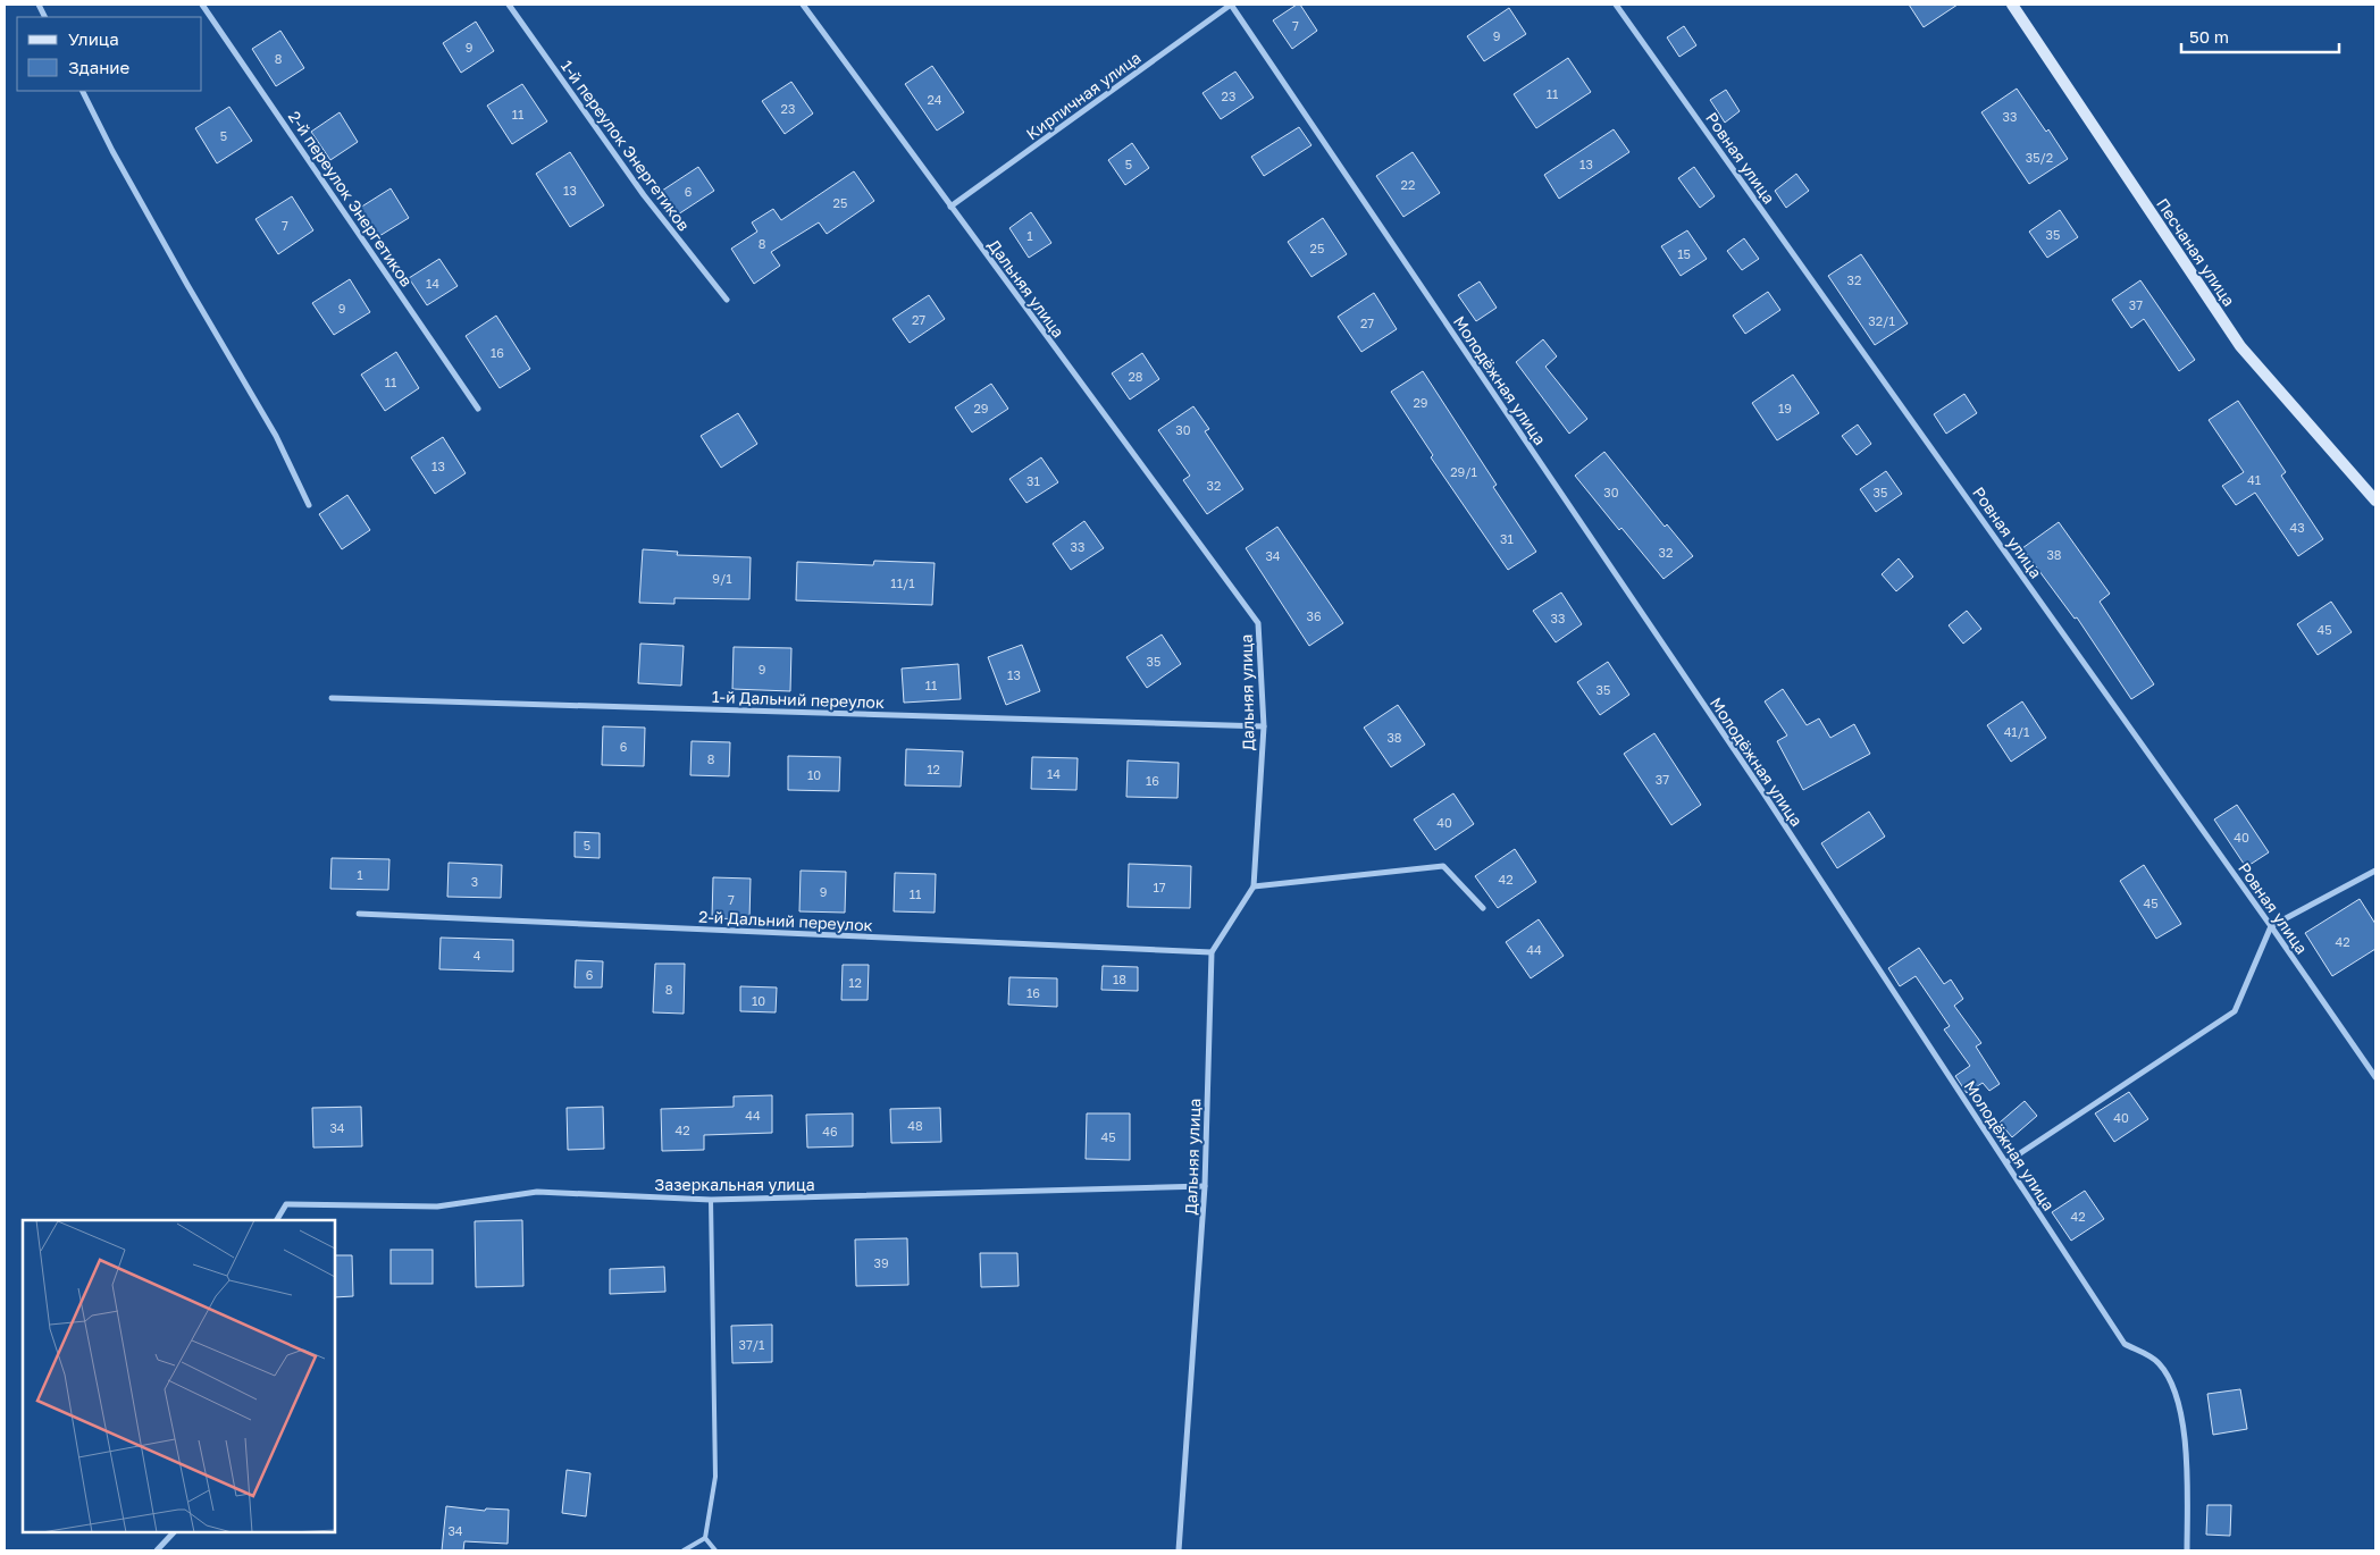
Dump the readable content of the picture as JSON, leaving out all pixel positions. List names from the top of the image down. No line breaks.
{"streets":{"street":["Кирпичная улица","1-й переулок Энергетиков","Ровная улица","2-й переулок Энергетиков","Песчаная улица","Дальняя улица","Молодёжная улица","1-й Дальний переулок","2-й Дальний переулок","Зазеркальная улица"]},"crossings":[["Кирпичная улица","Дальняя улица"],["Кирпичная улица","Молодёжная улица"],["Дальняя улица","1-й Дальний переулок"],["Дальняя улица","2-й Дальний переулок"],["Дальняя улица","Зазеркальная улица"]],"house_numbers":["7","9","9","8","11","23","24","23","11","33","5","35/2","5","13","22","13","6","25","7","35","1","8","25","15","32","14","37","9","27","32/1","27","16","28","11","29","29","19","30","13","29/1","41","31","32","30","35","43","31","33","32","38","34","9/1","11/1","36","33","45","35","9","13","11","35","41/1","38","6","8","12","14","10","37","16","40","40","5","1","42","3","17","9","11","7","45","42","44","4","6","18","12","8","16","10","44","40","48","34","42","46","45","42","39","37/1","34"],"legend":["Улица","Здание"],"scale_bar":"50 m"}
